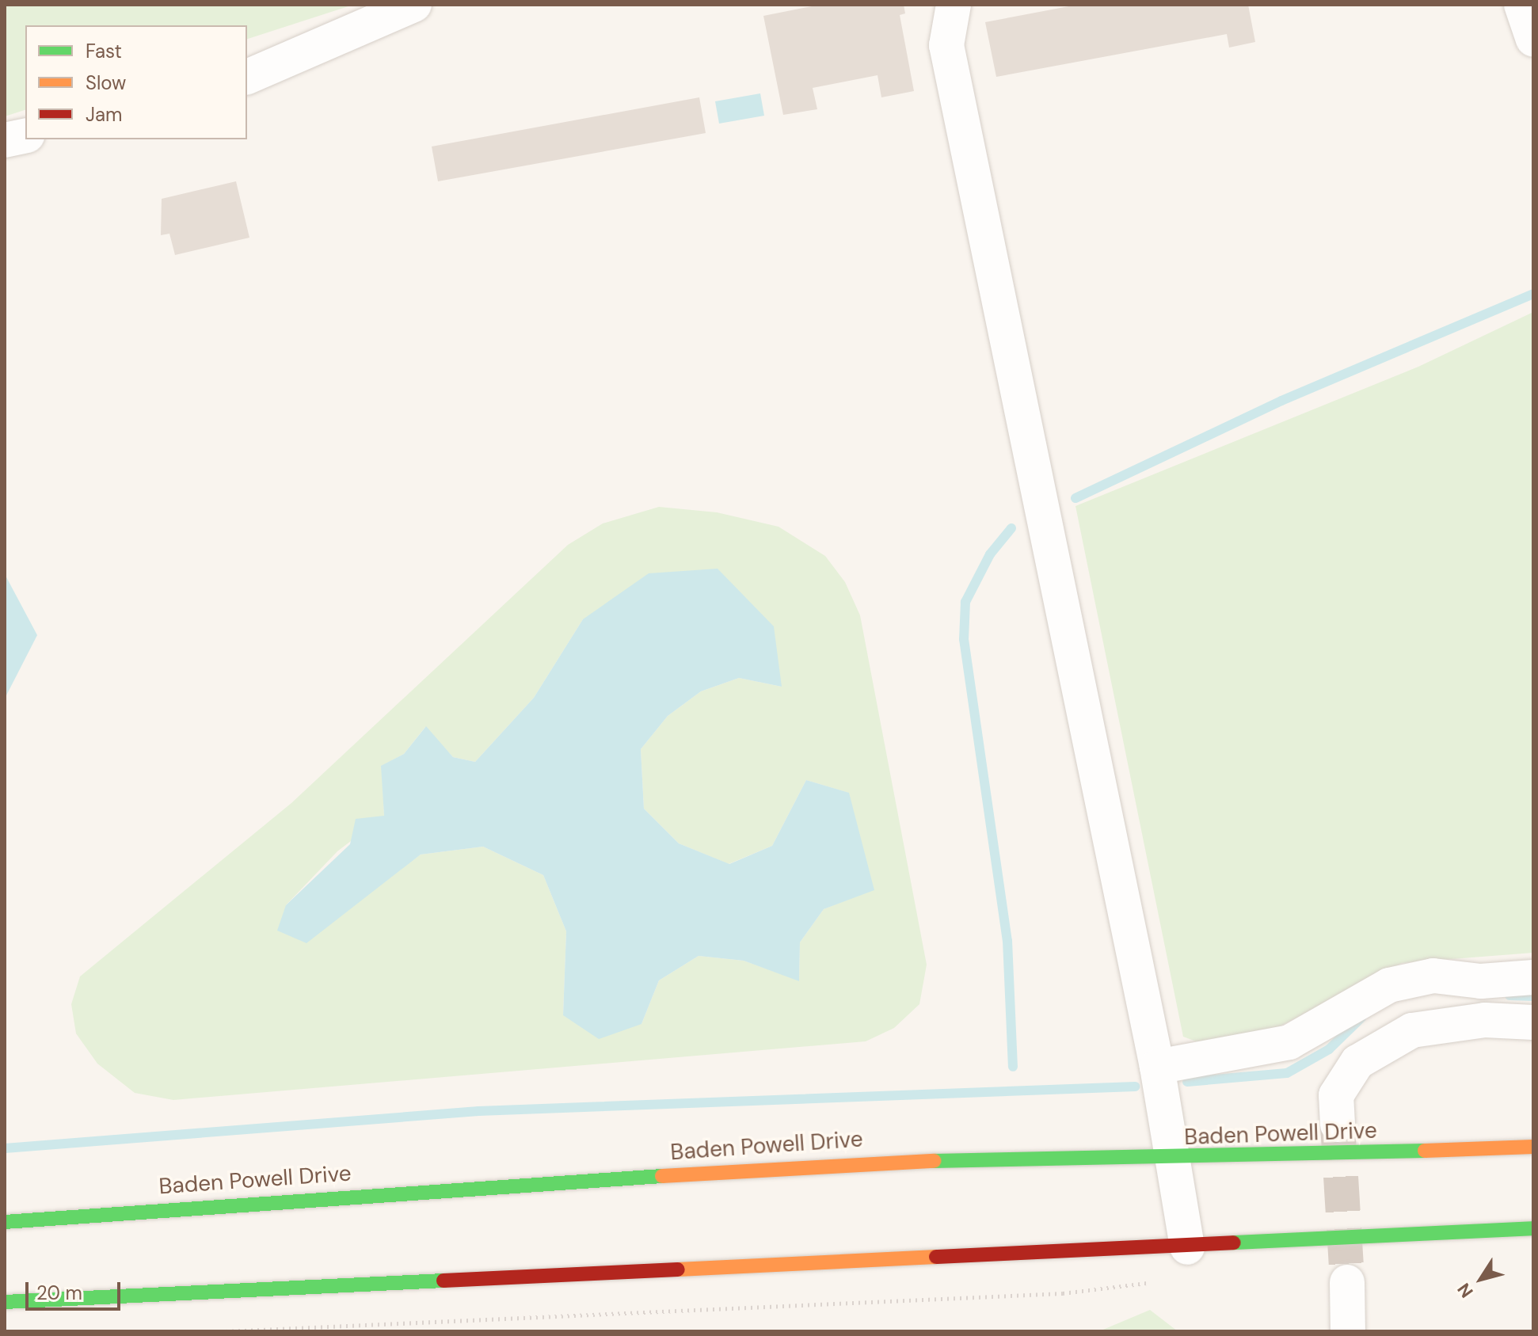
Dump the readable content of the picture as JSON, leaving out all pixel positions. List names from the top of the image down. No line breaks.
{"streets":{"main road":["Baden Powell Drive"]},"legend":["Fast","Slow","Jam"],"scale_bar":"20 m","north":"bottom left"}
